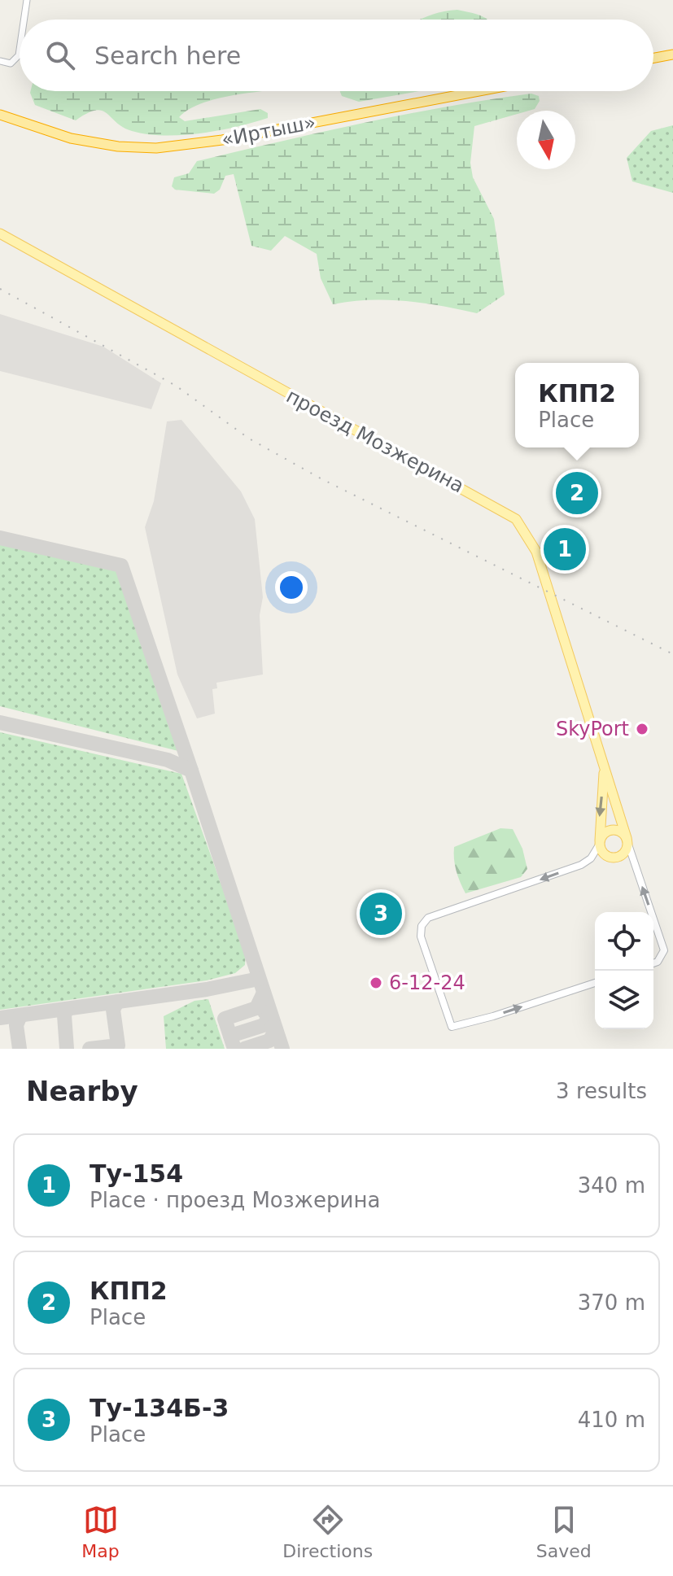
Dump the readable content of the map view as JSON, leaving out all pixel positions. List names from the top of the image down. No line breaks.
{"streets":{"highway":["«Иртыш»"],"main road":["проезд Мозжерина"]},"places":["SkyPort","6-12-24"],"north":"bottom","page":{"search":"Search here","popup":["КПП2","Place"],"pins":["2","1","3"],"heading":["Nearby","3 results"],"list":[{"mark":"1","name":"Ту-154","note":"Place · проезд Мозжерина","value":"340 m"},{"mark":"2","name":"КПП2","note":"Place","value":"370 m"},{"mark":"3","name":"Ту-134Б-3","note":"Place","value":"410 m"}],"nav":["Map","Directions","Saved"]}}
